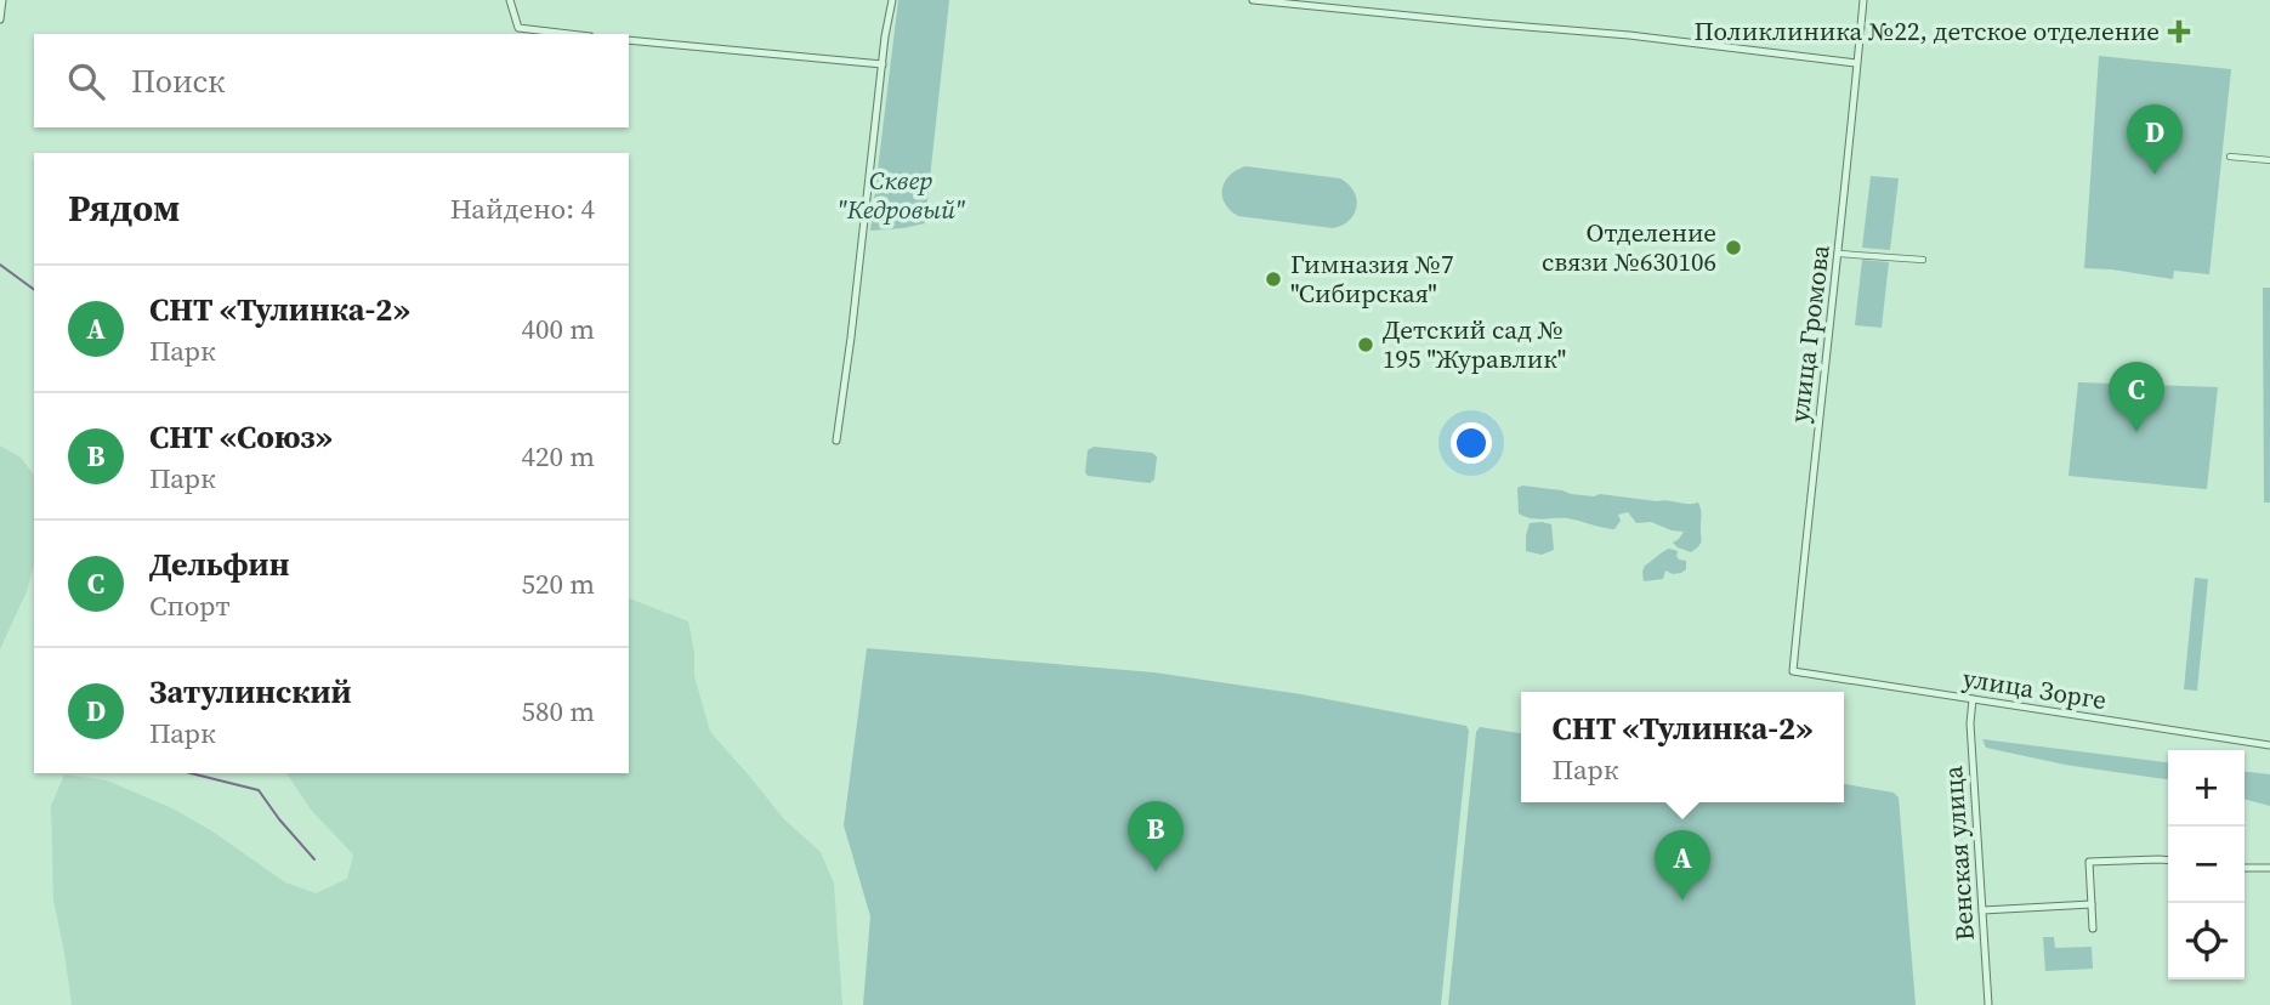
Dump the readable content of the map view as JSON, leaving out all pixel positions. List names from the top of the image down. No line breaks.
{"streets":{"street":["улица Громова","улица Зорге","Венская улица"]},"crossings":[["улица Громова","улица Зорге"],["улица Зорге","Венская улица"]],"parks":["Сквер \"Кедровый\""],"places":{"health":["Поликлиника №22, детское отделение"],"other":["Отделение связи №630106","Гимназия №7 \"Сибирская\"","Детский сад № 195 \"Журавлик\""]},"page":{"search":"Поиск","pins":["D","C","B","A"],"heading":["Рядом","Найдено: 4"],"list":[{"mark":"A","name":"СНТ «Тулинка-2»","note":"Парк","value":"400 m"},{"mark":"B","name":"СНТ «Союз»","note":"Парк","value":"420 m"},{"mark":"C","name":"Дельфин","note":"Спорт","value":"520 m"},{"mark":"D","name":"Затулинский","note":"Парк","value":"580 m"}],"popup":["СНТ «Тулинка-2»","Парк"],"map_buttons":["+","−"]}}
